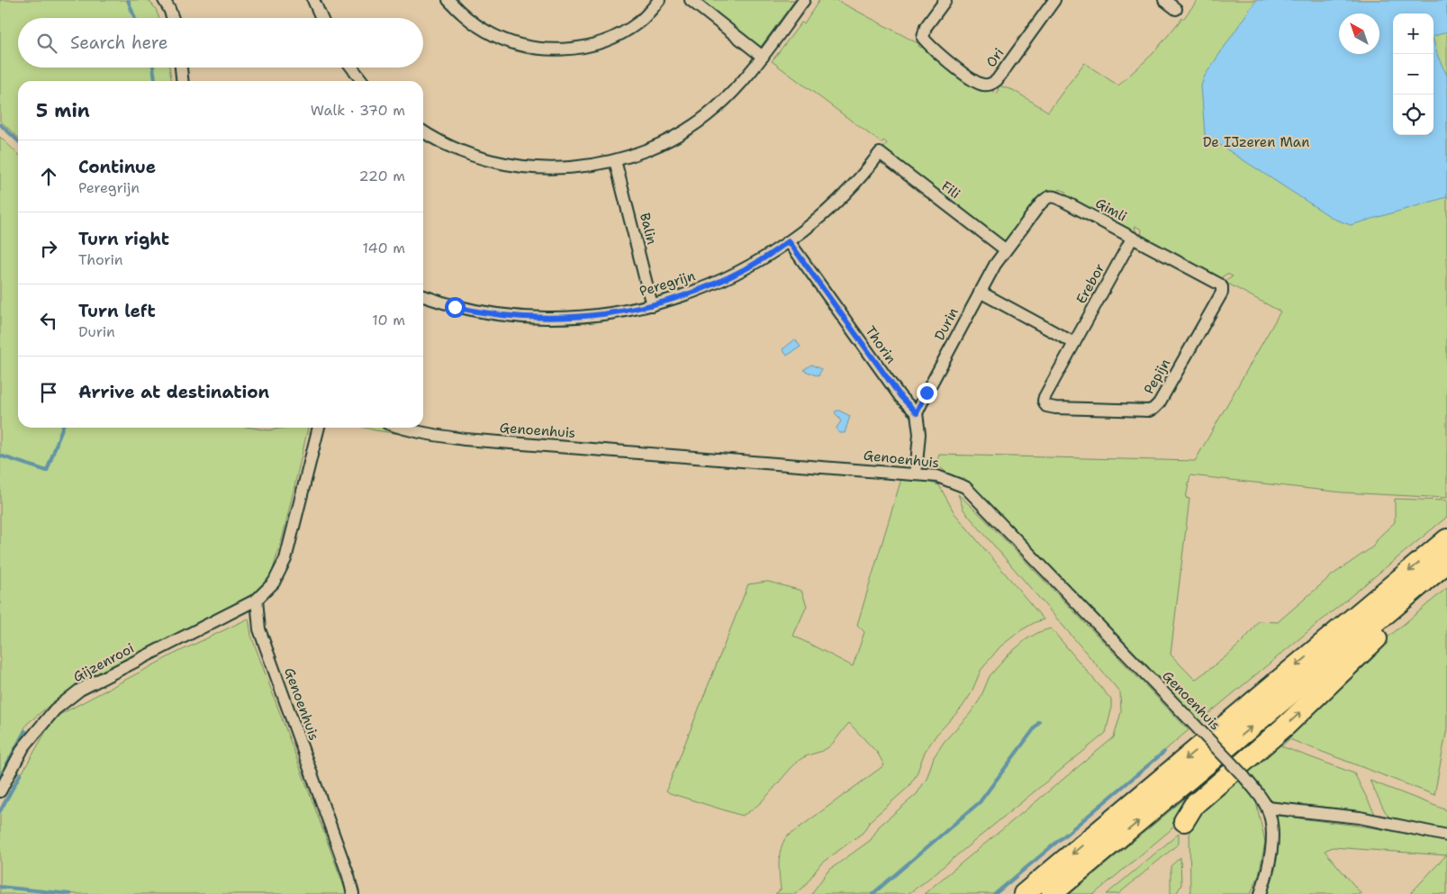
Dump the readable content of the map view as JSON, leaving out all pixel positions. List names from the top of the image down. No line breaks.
{"streets":{"street":["Ori","Fili","Gimli","Balin","Peregrijn","Erebor","Durin","Thorin","Pepijn","Genoenhuis","Gijzenrooi"]},"crossings":[["Fili","Gimli"],["Fili","Peregrijn"],["Fili","Durin"],["Gimli","Erebor"],["Gimli","Durin"],["Gimli","Pepijn"],["Balin","Peregrijn"],["Peregrijn","Thorin"],["Erebor","Pepijn"],["Durin","Thorin"],["Genoenhuis","Gijzenrooi"]],"parks":["De IJzeren Man"],"north":"top left","page":{"map_buttons":["+","−"],"search":"Search here","heading":["5 min","Walk · 370 m"],"list":[["Continue","Peregrijn","220 m"],["Turn right","Thorin","140 m"],["Turn left","Durin","10 m"],"Arrive at destination"]}}
